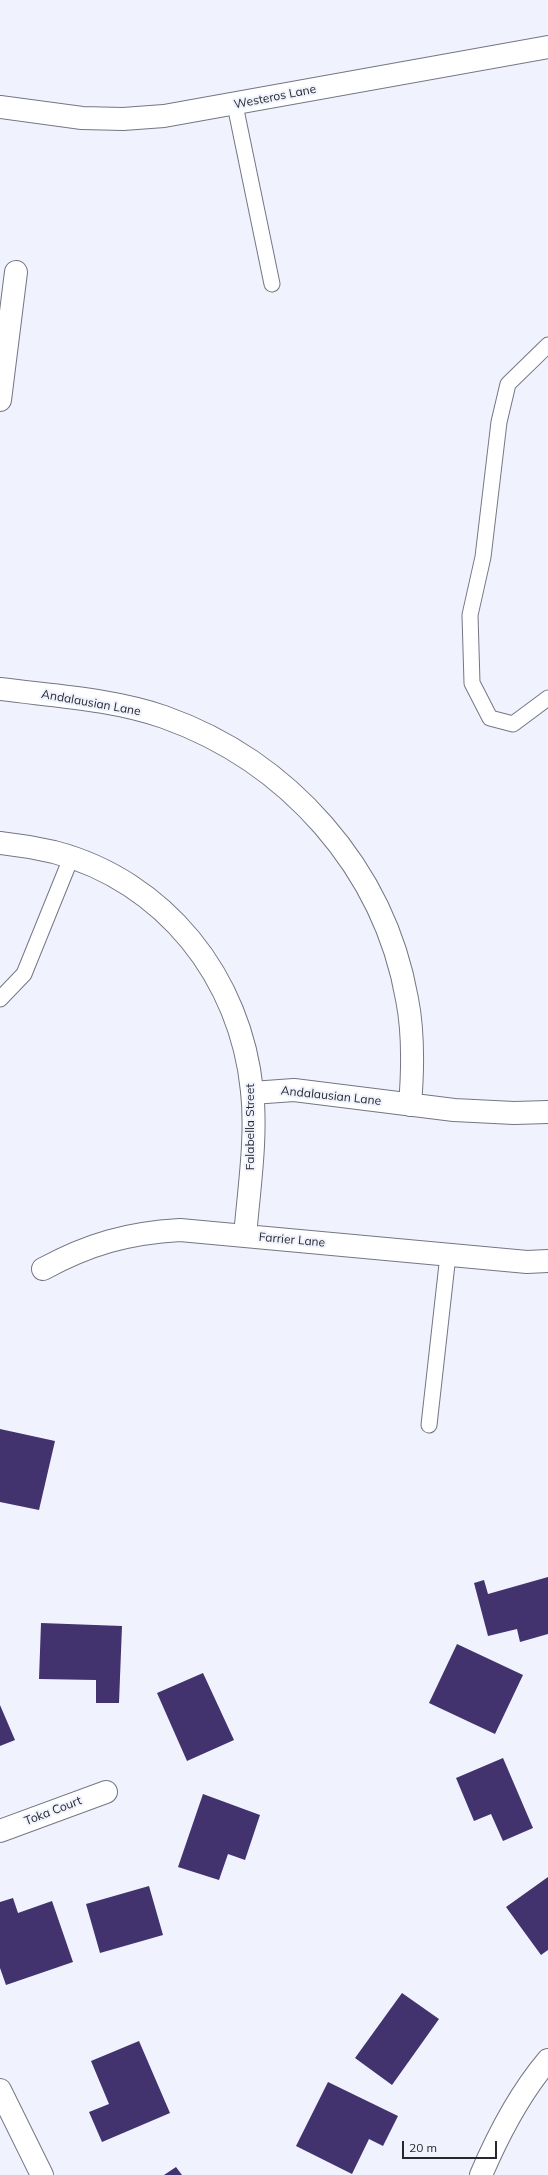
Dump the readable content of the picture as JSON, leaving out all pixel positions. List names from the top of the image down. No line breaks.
{"streets":{"street":["Westeros Lane","Andalausian Lane","Falabella Street","Farrier Lane","Toka Court"]},"crossings":[["Andalausian Lane","Falabella Street"],["Falabella Street","Farrier Lane"]],"scale_bar":"20 m"}
